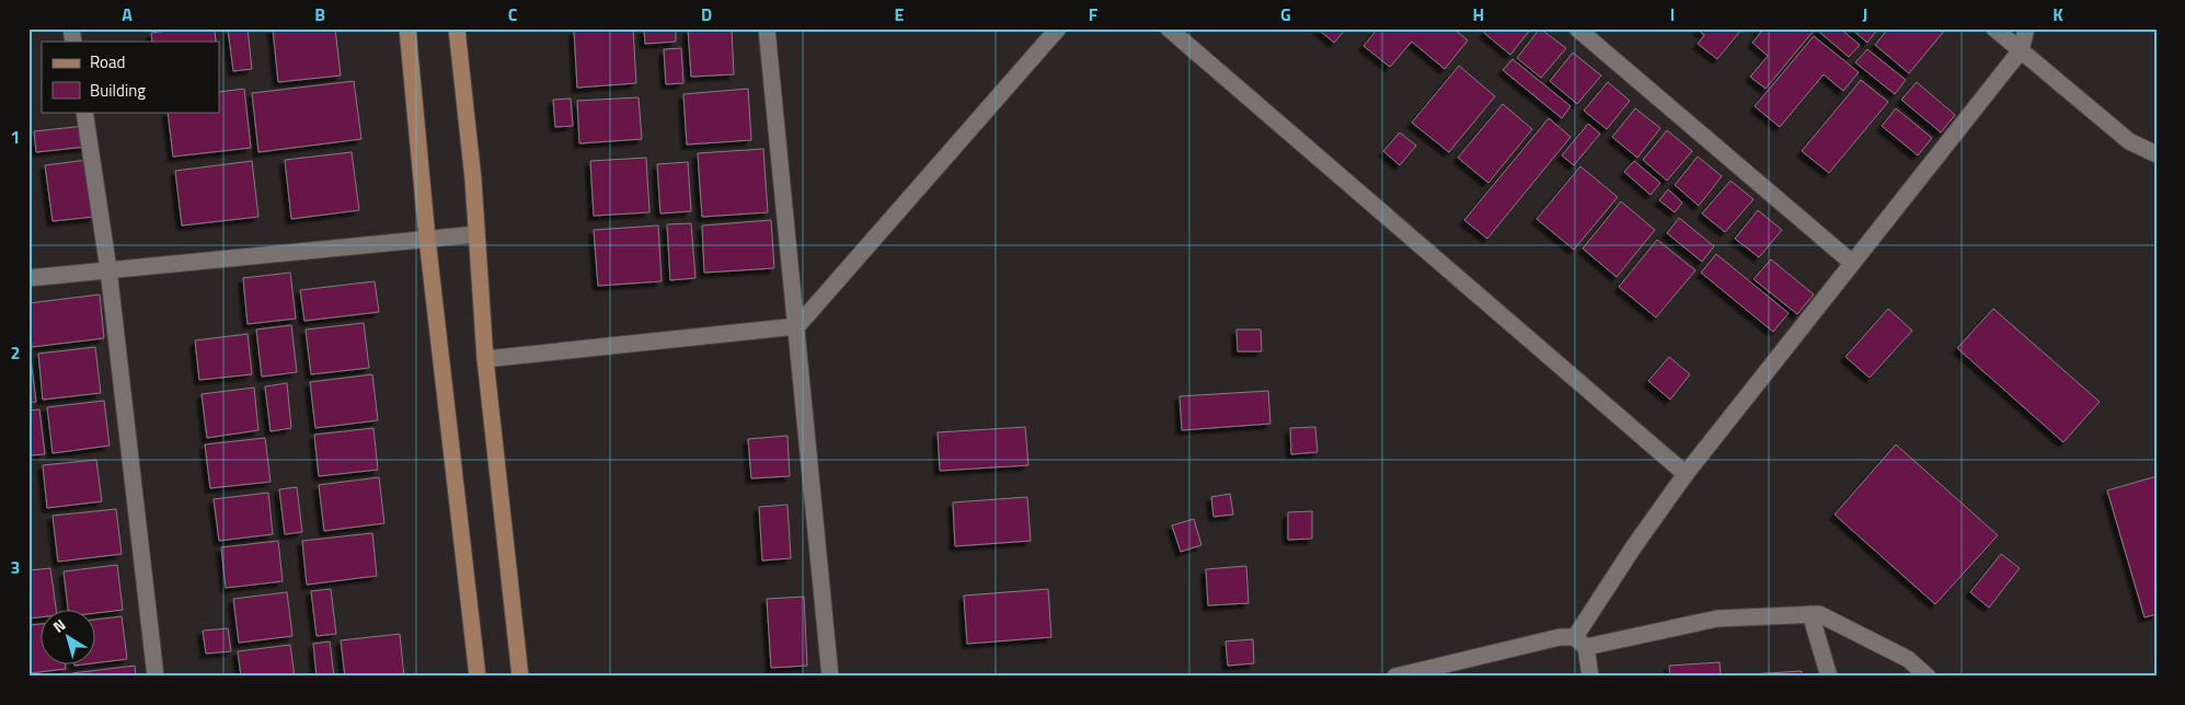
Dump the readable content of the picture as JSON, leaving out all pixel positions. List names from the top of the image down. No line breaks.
{"legend":["Road","Building"],"north":"top left","grid":{"columns":["A","B","C","D","E","F","G","H","I","J","K"],"rows":["1","2","3"]}}
